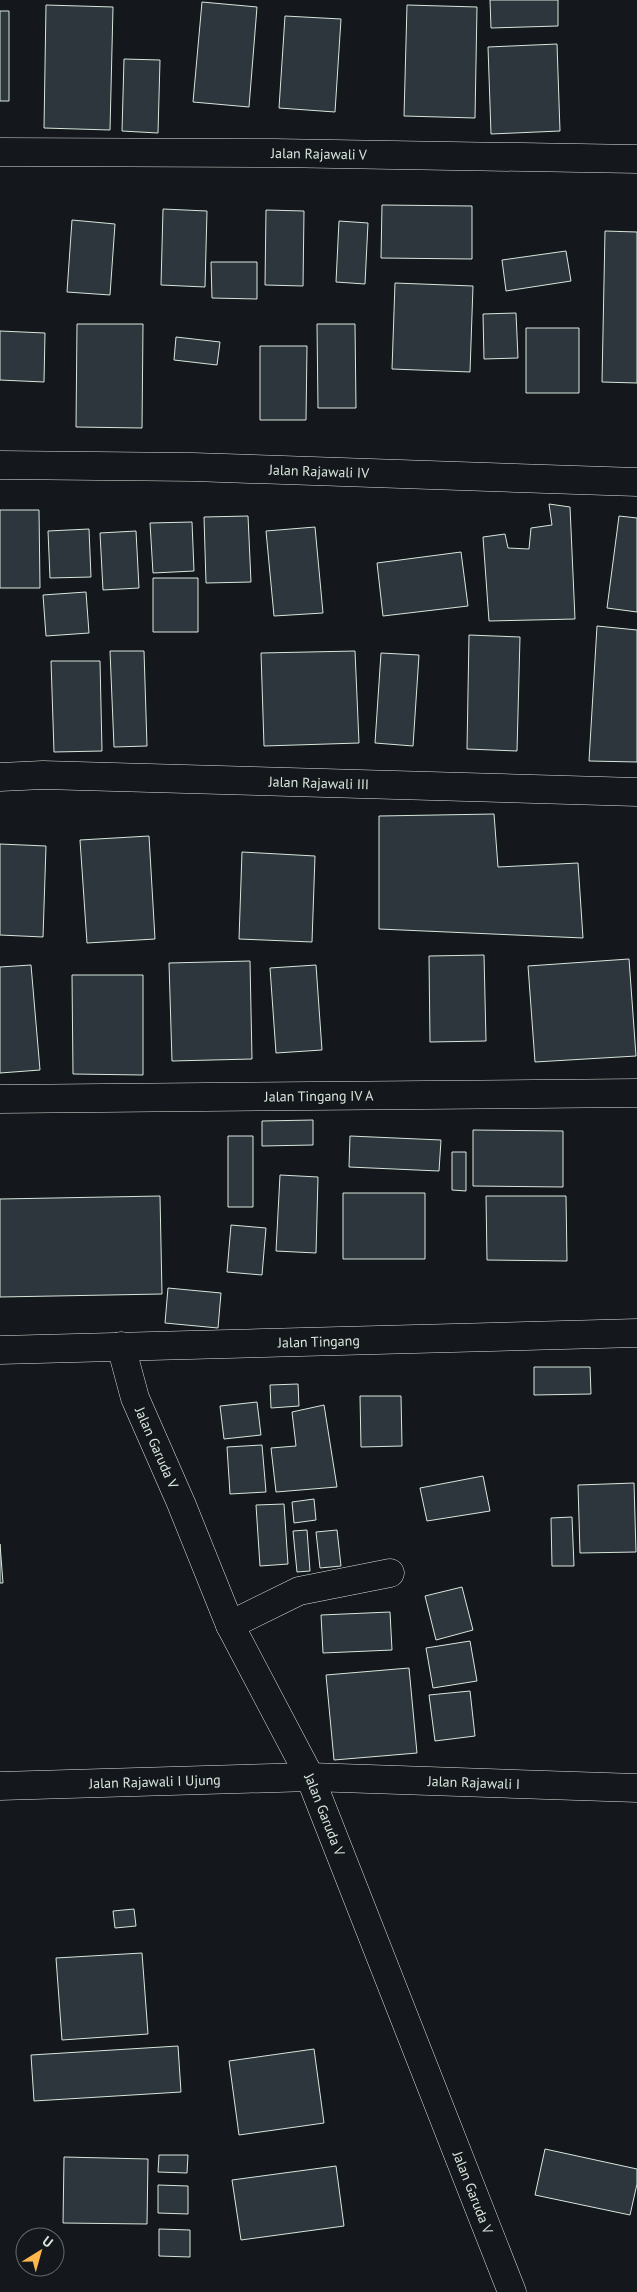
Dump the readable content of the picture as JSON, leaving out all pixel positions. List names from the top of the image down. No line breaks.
{"streets":{"street":["Jalan Rajawali V","Jalan Rajawali IV","Jalan Rajawali III","Jalan Tingang IV A","Jalan Tingang","Jalan Garuda V","Jalan Rajawali I Ujung","Jalan Rajawali I"]},"crossings":[["Jalan Tingang","Jalan Garuda V"],["Jalan Garuda V","Jalan Rajawali I Ujung"],["Jalan Garuda V","Jalan Rajawali I"],["Jalan Rajawali I Ujung","Jalan Rajawali I"]],"north":"top right"}
